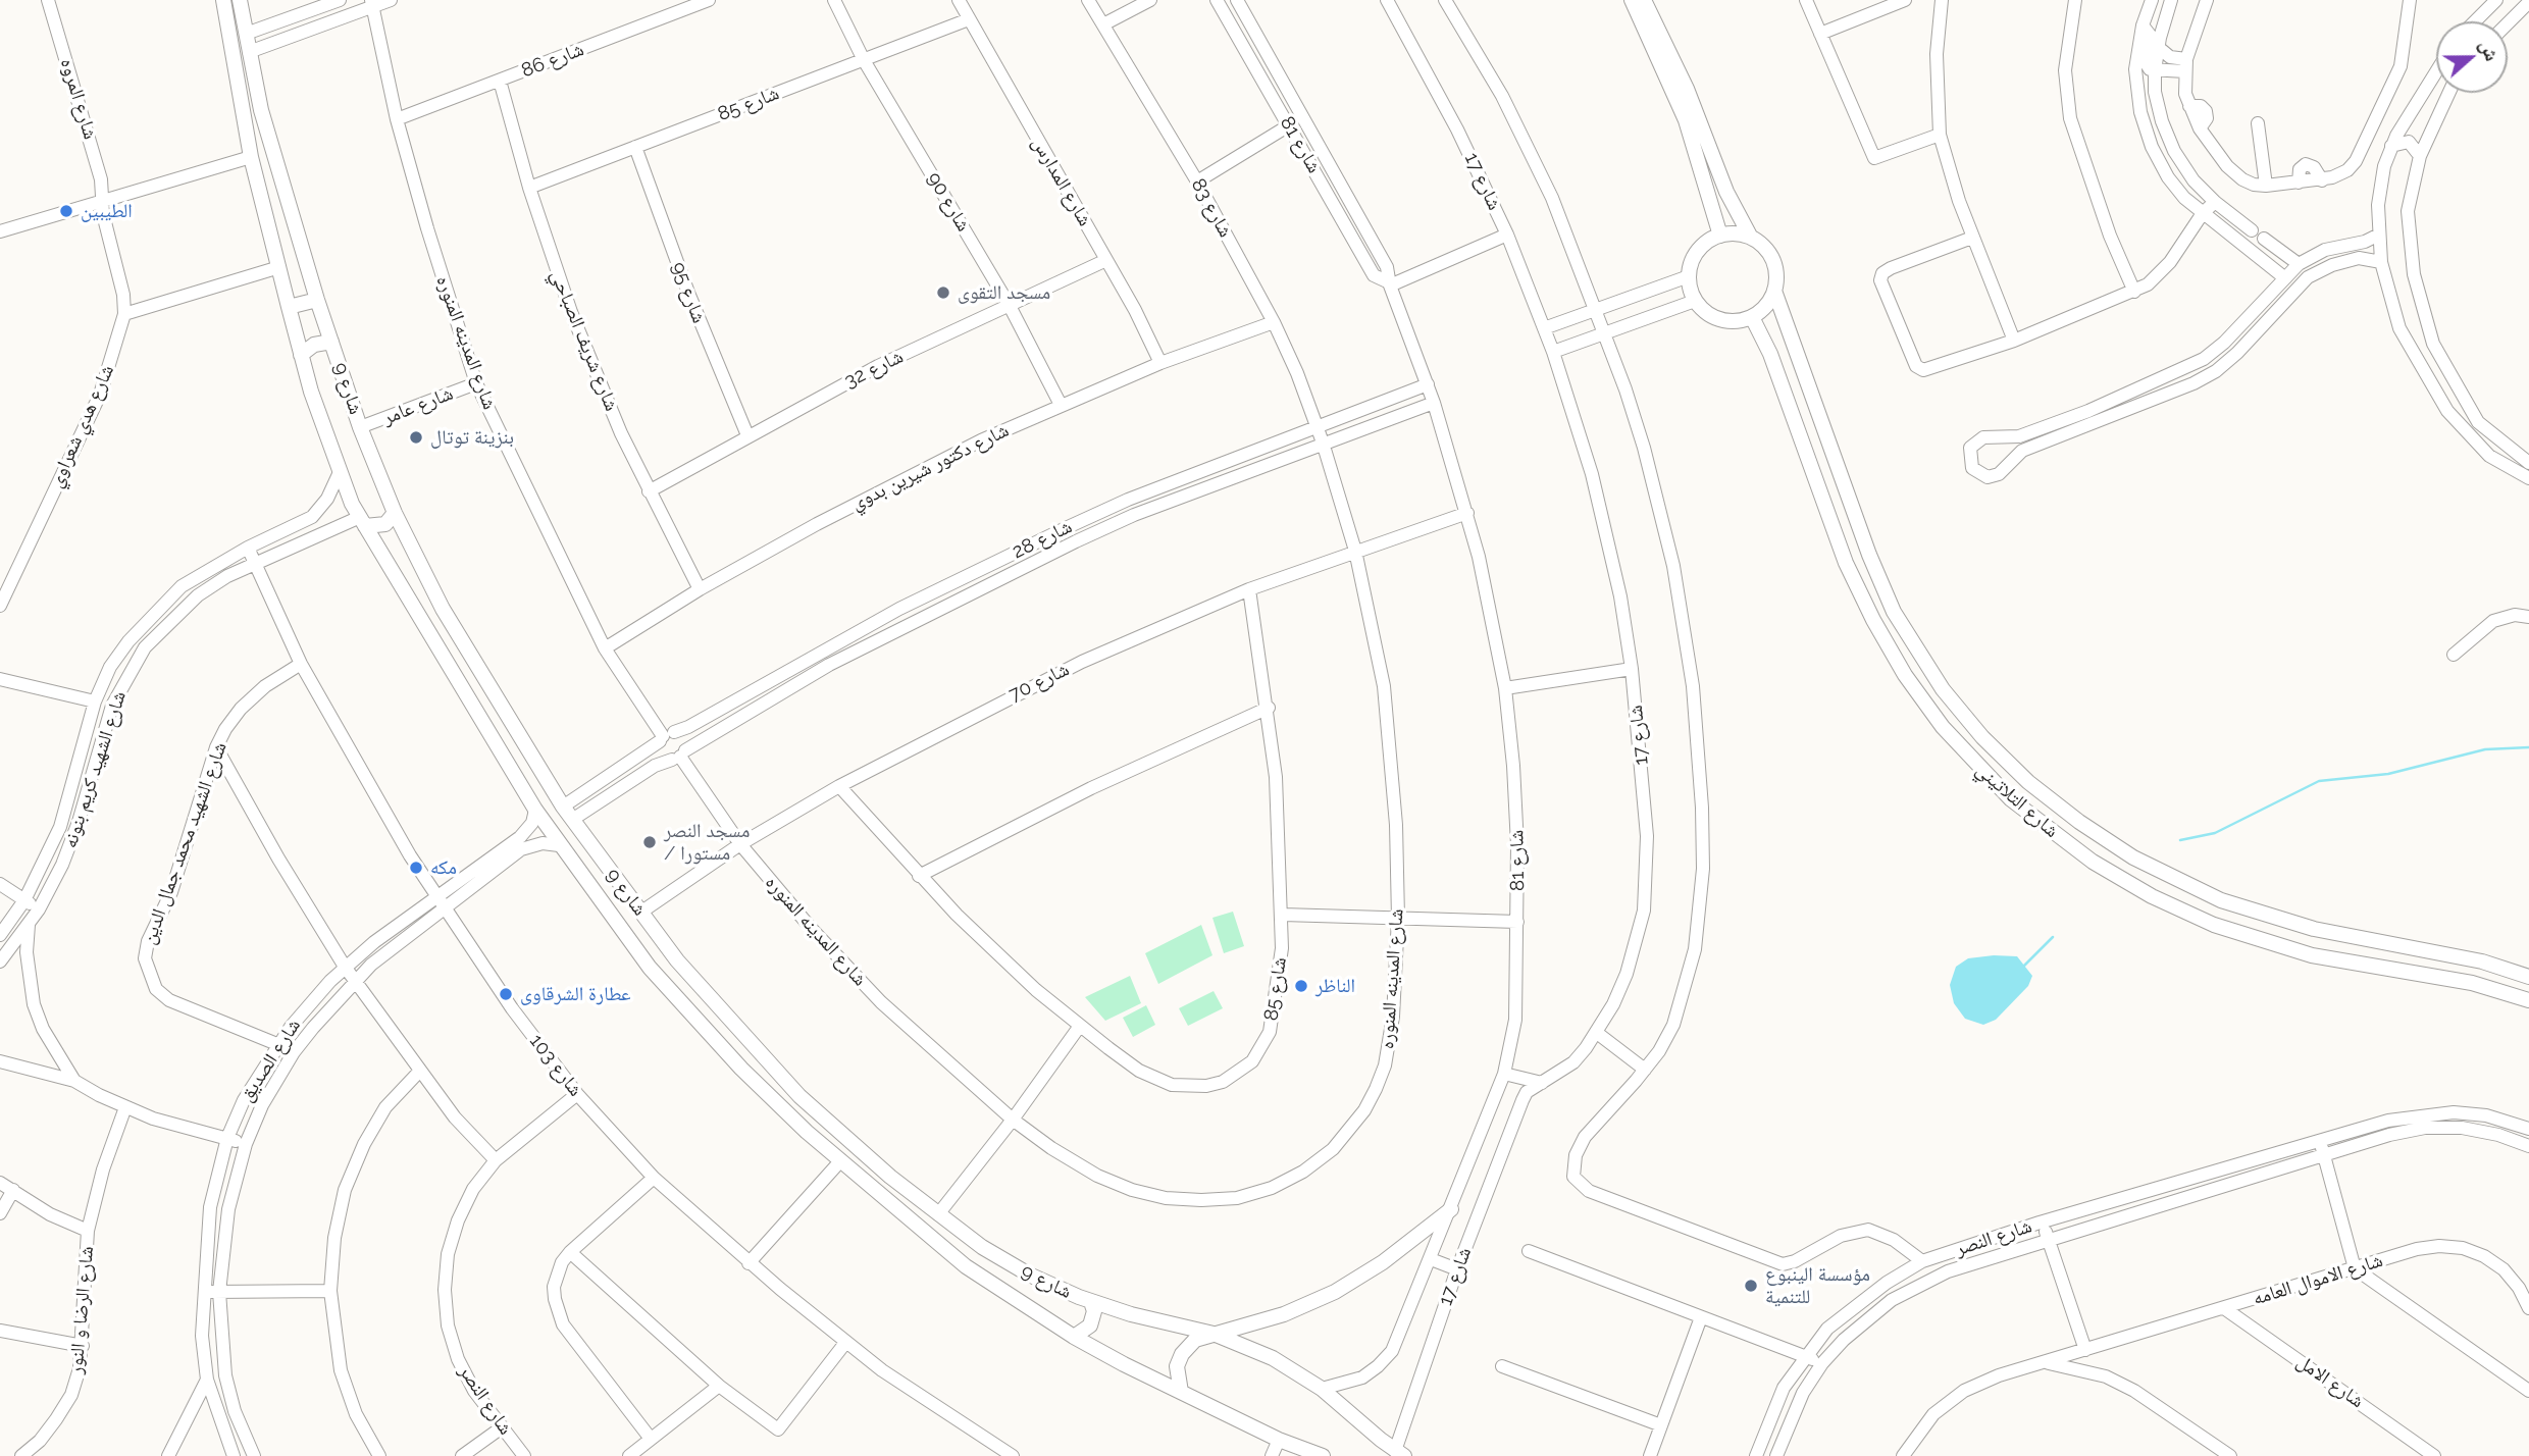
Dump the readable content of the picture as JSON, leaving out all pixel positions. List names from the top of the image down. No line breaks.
{"streets":{"main road":["شارع 9","شارع التلاتيني"],"street":["شارع 86","شارع المروه","شارع 85","شارع 81","شارع المدارس","شارع 17","شارع 90","شارع 83","شارع 95","شارع شريف الصباحي","شارع المدينه المنوره","شارع 32","شارع عامر","شارع هدي شعراوي","شارع دكتور شيرين بدوي","شارع 28","شارع 70","شارع الشهيد كريم بنونه","شارع الشهيد محمد جمال الدين","شارع الصديق","شارع 103","شارع النصر","شارع الاموال العامه","شارع الرضا و النور","شارع الامل"]},"crossings":[["شارع 86","شارع شريف الصباحي"],["شارع 86","شارع المدينه المنوره"],["شارع المروه","شارع هدي شعراوي"],["شارع 85","شارع المدارس"],["شارع 85","شارع 90"],["شارع 85","شارع 95"],["شارع 85","شارع شريف الصباحي"],["شارع 85","شارع 70"],["شارع 81","شارع 9"],["شارع 81","شارع 28"],["شارع 81","شارع 70"],["شارع المدارس","شارع 32"],["شارع المدارس","شارع دكتور شيرين بدوي"],["شارع 17","شارع 9"],["شارع 90","شارع 32"],["شارع 90","شارع دكتور شيرين بدوي"],["شارع 83","شارع المدينه المنوره"],["شارع 83","شارع دكتور شيرين بدوي"],["شارع 83","شارع 28"],["شارع 95","شارع 32"],["شارع شريف الصباحي","شارع 32"],["شارع شريف الصباحي","شارع دكتور شيرين بدوي"],["شارع المدينه المنوره","شارع عامر"],["شارع المدينه المنوره","شارع دكتور شيرين بدوي"],["شارع المدينه المنوره","شارع 28"],["شارع المدينه المنوره","شارع 70"],["شارع 9","شارع عامر"],["شارع 9","شارع 28"],["شارع 9","شارع 70"],["شارع 9","شارع الشهيد كريم بنونه"],["شارع 9","شارع الصديق"],["شارع الشهيد كريم بنونه","شارع 103"],["شارع الشهيد محمد جمال الدين","شارع الصديق"],["شارع الشهيد محمد جمال الدين","شارع 103"],["شارع الصديق","شارع 103"],["شارع 103","شارع النصر"],["شارع الاموال العامه","شارع الامل"]],"places":["الطيبين","مسجد التقوى","بنزينة توتال","مسجد النصر / مستورا","مكه","الناظر","عطارة الشرقاوى","مؤسسة الينبوع للتنمية"],"north":"right"}
